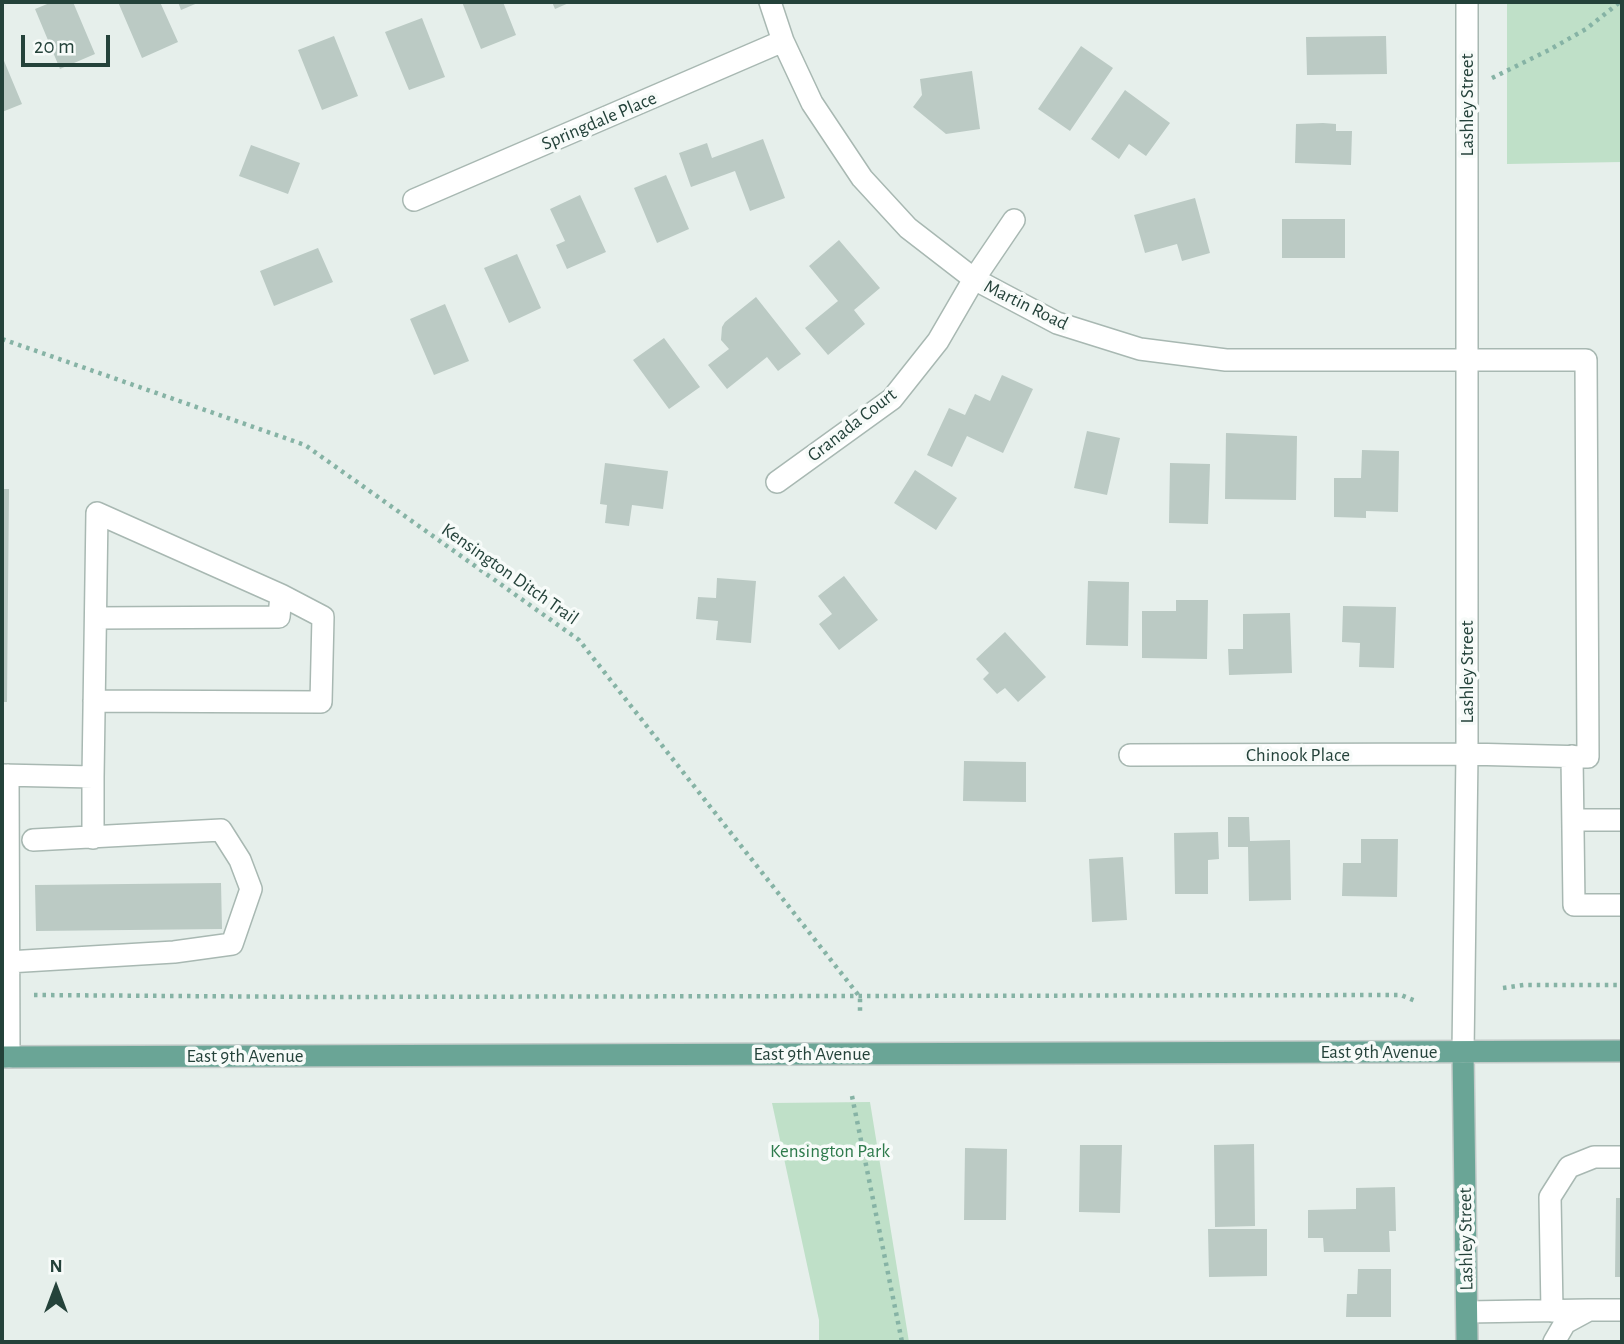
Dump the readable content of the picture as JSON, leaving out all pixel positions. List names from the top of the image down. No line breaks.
{"streets":{"main road":["Lashley Street","East 9th Avenue"],"street":["Springdale Place","Martin Road","Granada Court","Chinook Place"],"path":["Kensington Ditch Trail"]},"crossings":[["Lashley Street","Martin Road"],["Lashley Street","Chinook Place"],["Lashley Street","East 9th Avenue"],["Springdale Place","Martin Road"],["Martin Road","Granada Court"],["Martin Road","Chinook Place"]],"parks":["Kensington Park"],"scale_bar":"20 m","north":"top"}
